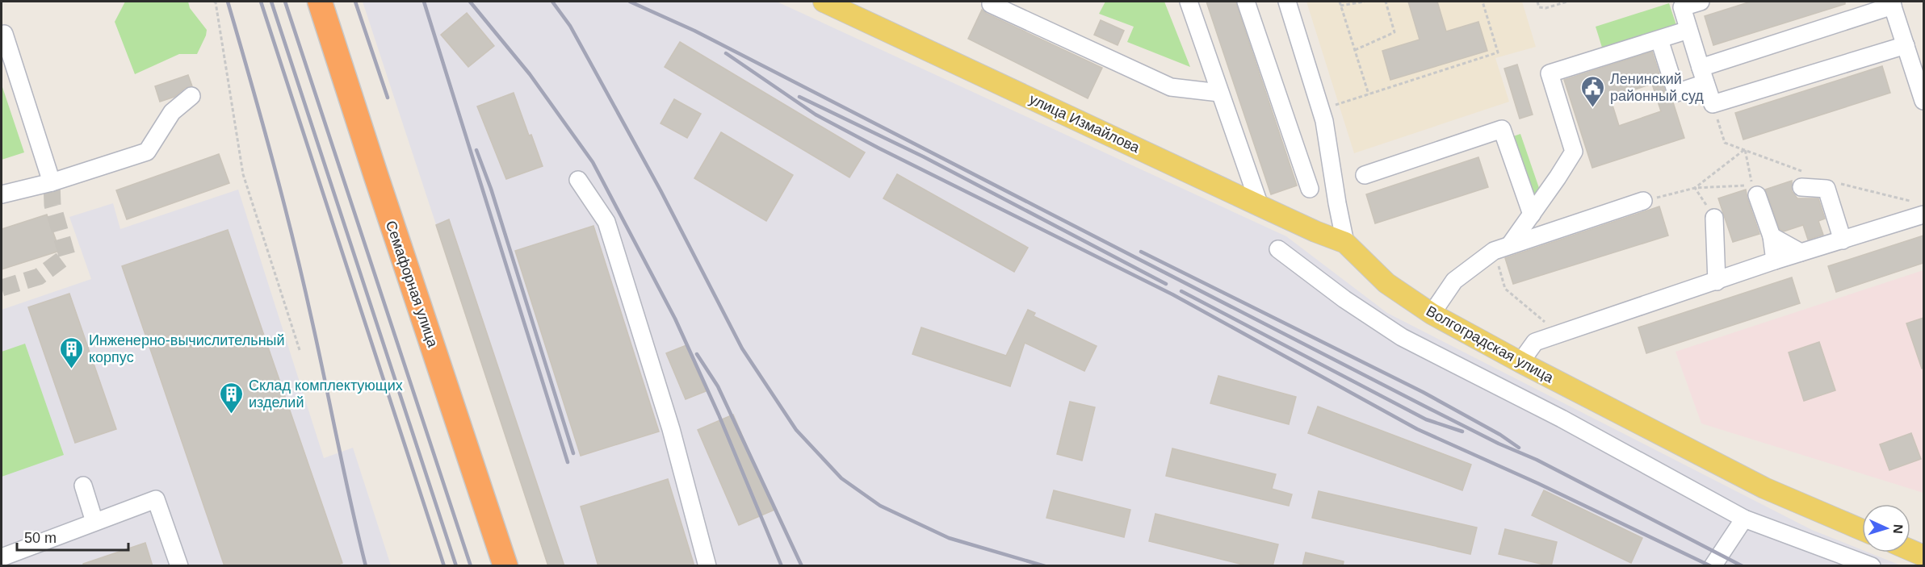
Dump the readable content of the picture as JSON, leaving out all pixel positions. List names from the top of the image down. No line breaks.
{"streets":{"highway":["Семафорная улица"],"main road":["улица Измайлова","Волгоградская улица"]},"crossings":[["улица Измайлова","Волгоградская улица"]],"places":{"public building":["Ленинский районный суд"],"building":["Инженерно-вычислительный корпус","Склад комплектующих изделий"]},"scale_bar":"50 m","north":"right"}
